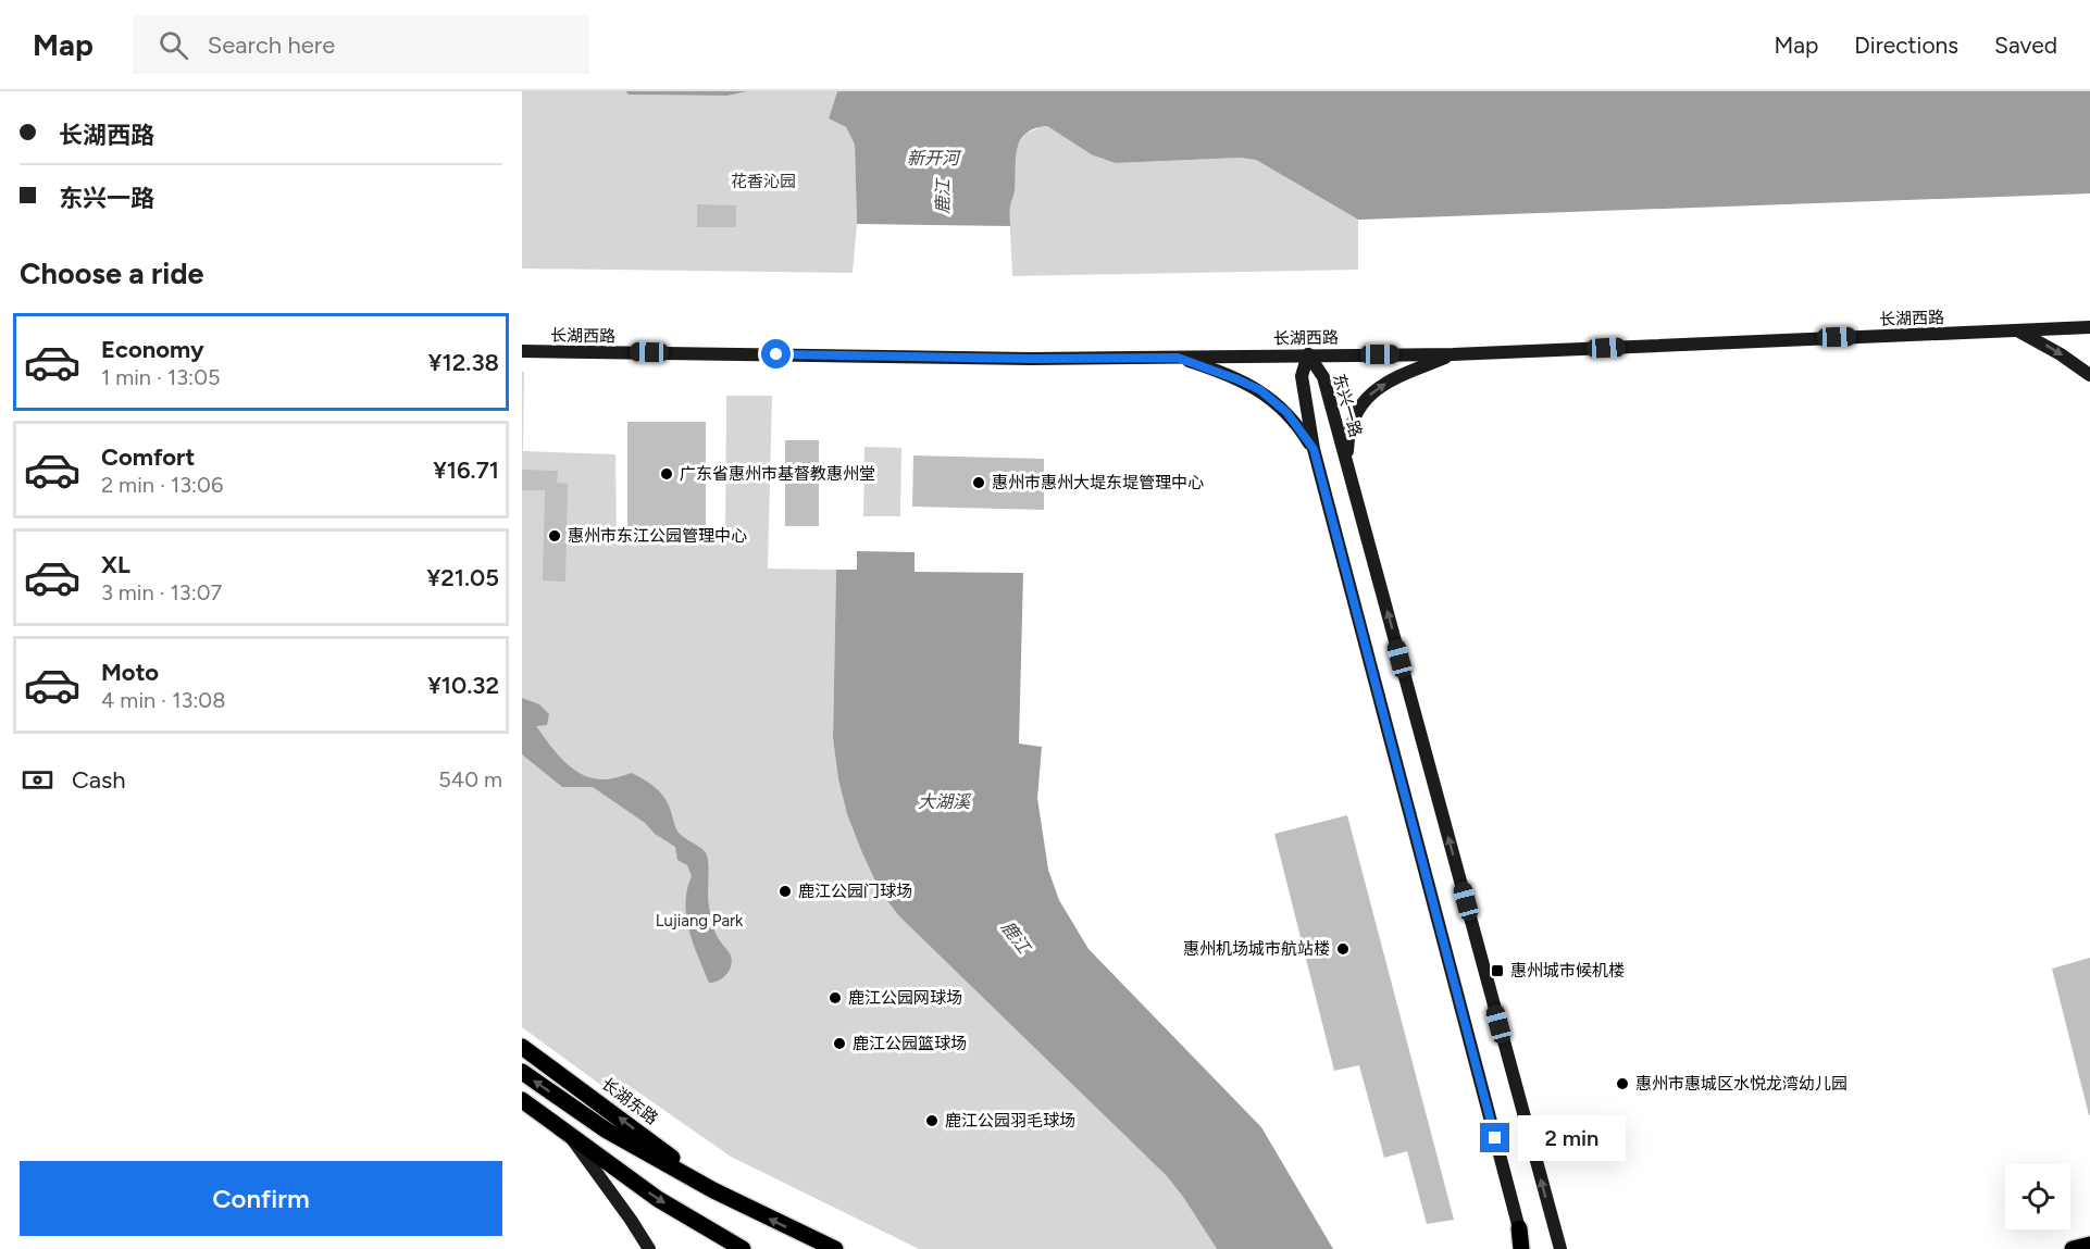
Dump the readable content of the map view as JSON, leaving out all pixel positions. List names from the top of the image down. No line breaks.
{"streets":{"main road":["长湖东路"],"street":["长湖西路","东兴一路"]},"crossings":[["长湖西路","东兴一路"]],"water":["新开河","鹿江","大湖溪"],"parks":["花香沁园","Lujiang Park"],"places":{"other":["广东省惠州市基督教惠州堂","惠州市惠州大堤东堤管理中心","惠州市东江公园管理中心","鹿江公园门球场","惠州机场城市航站楼","鹿江公园网球场","鹿江公园篮球场","惠州市惠城区水悦龙湾幼儿园","鹿江公园羽毛球场"],"transit":["惠州城市候机楼"]},"page":{"header":"Map","search":"Search here","nav":["Map","Directions","Saved"],"banner":["长湖西路","东兴一路"],"heading":"Choose a ride","list":[{"name":"Economy","note":"1 min · 13:05","value":"¥12.38"},{"name":"Comfort","note":"2 min · 13:06","value":"¥16.71"},{"name":"XL","note":"3 min · 13:07","value":"¥21.05"},{"name":"Moto","note":"4 min · 13:08","value":"¥10.32"}],"pay":["Cash","540 m"],"bubble":"2 min","buttons":"Confirm"}}
